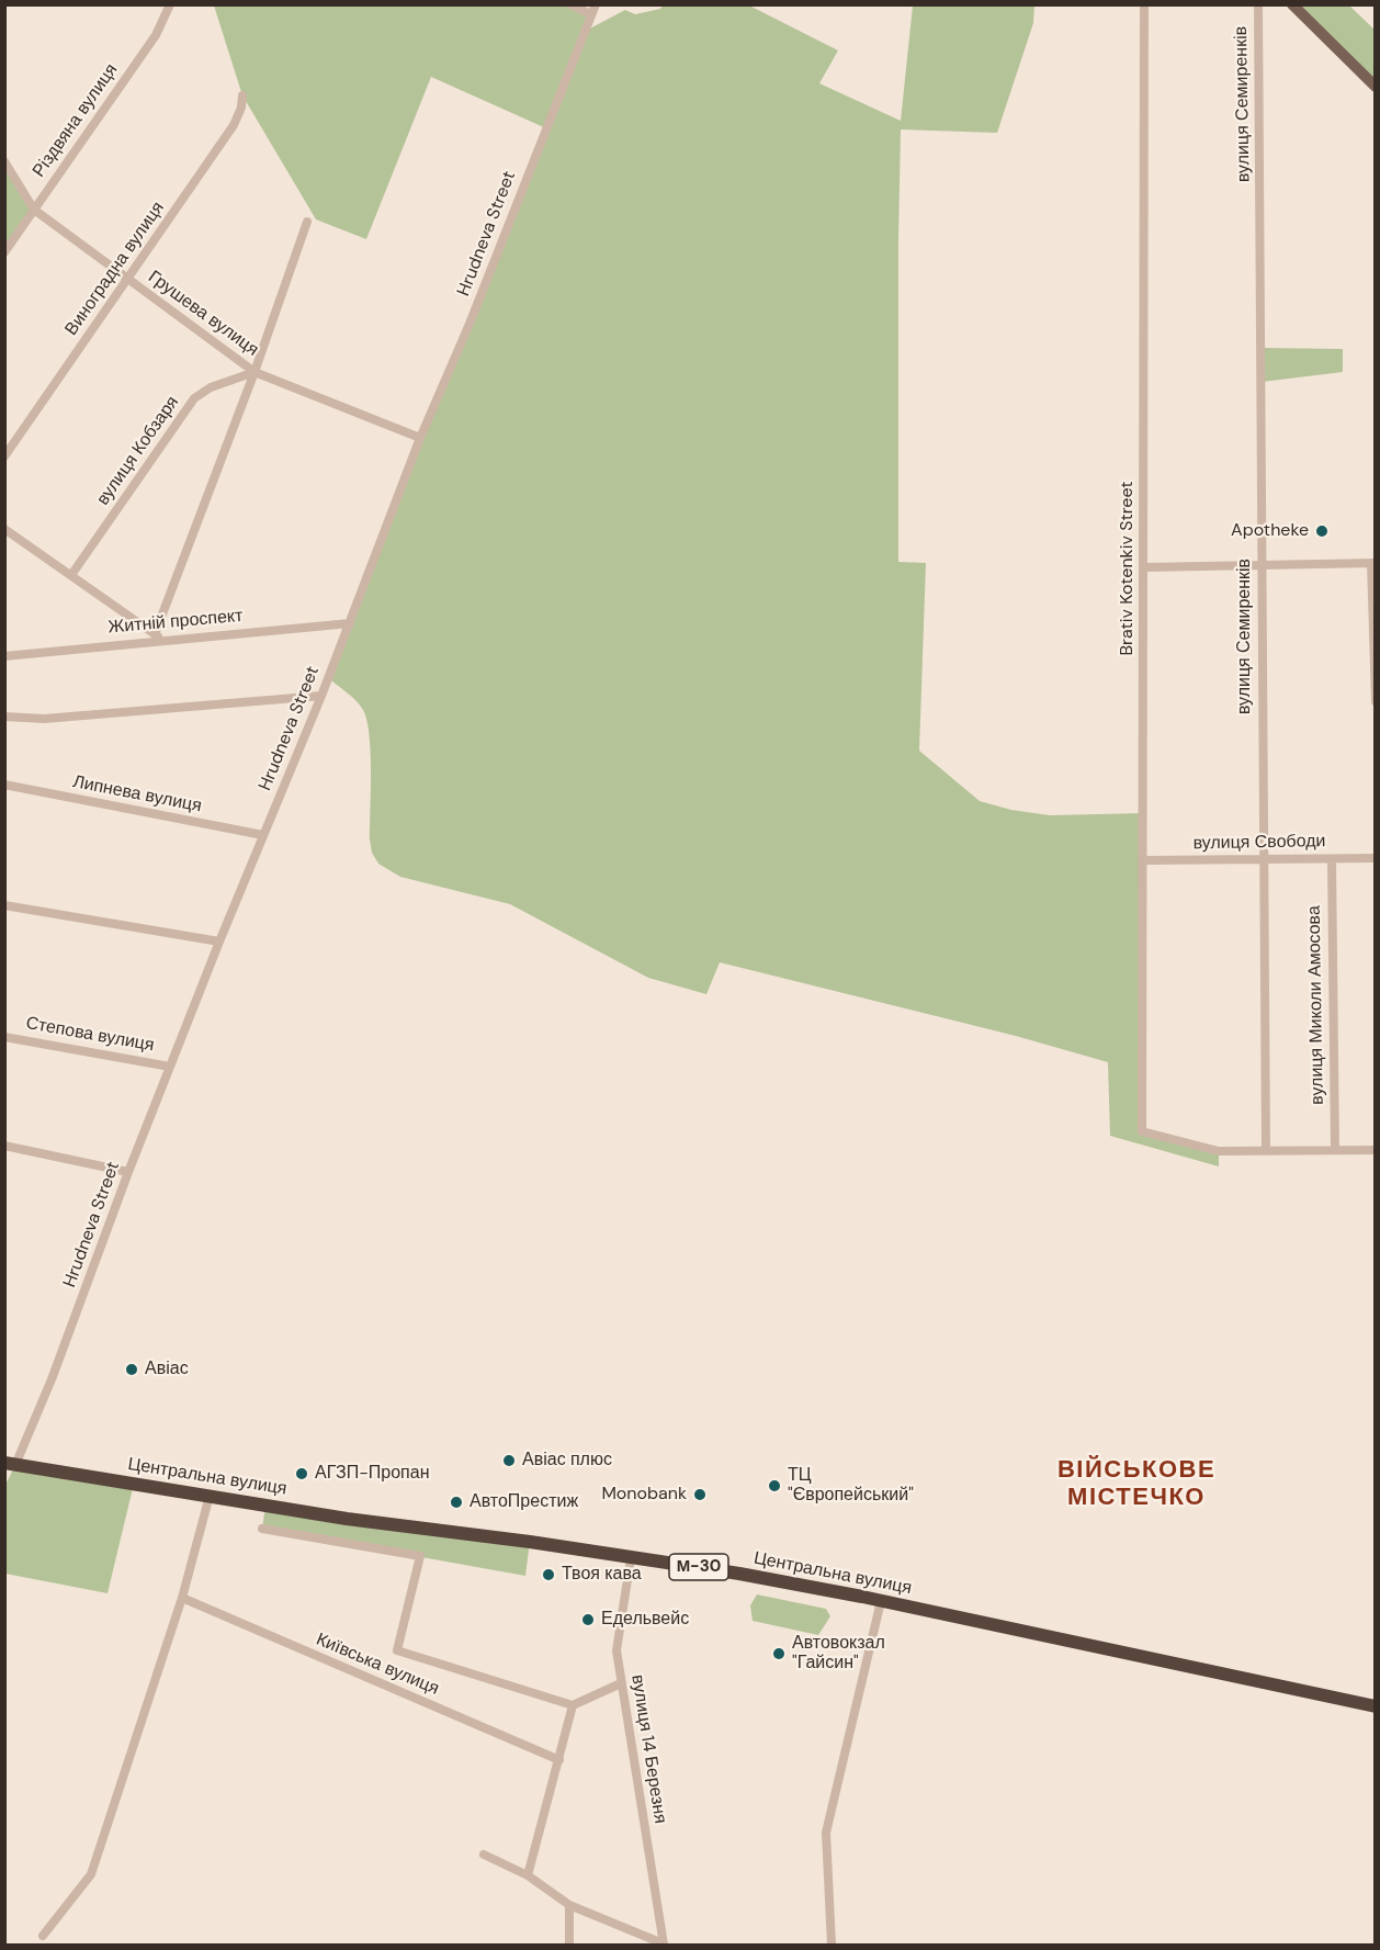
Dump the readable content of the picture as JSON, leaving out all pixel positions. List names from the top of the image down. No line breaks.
{"streets":{"highway":["Центральна вулиця","М-30"],"street":["вулиця Семиренків","Різдвяна вулиця","Hrudneva Street","Виноградна вулиця","Грушева вулиця","вулиця Кобзаря","Brativ Kotenkiv Street","Житній проспект","Липнева вулиця","вулиця Свободи","вулиця Миколи Амосова","Степова вулиця","Київська вулиця","вулиця 14 Березня"]},"crossings":[["вулиця Семиренків","Brativ Kotenkiv Street"],["вулиця Семиренків","вулиця Свободи"],["Різдвяна вулиця","Грушева вулиця"],["Hrudneva Street","Грушева вулиця"],["Hrudneva Street","Житній проспект"],["Hrudneva Street","Липнева вулиця"],["Hrudneva Street","Степова вулиця"],["Hrudneva Street","Центральна вулиця"],["Виноградна вулиця","Грушева вулиця"],["Грушева вулиця","вулиця Кобзаря"],["Brativ Kotenkiv Street","вулиця Свободи"],["вулиця Свободи","вулиця Миколи Амосова"],["Центральна вулиця","вулиця 14 Березня"]],"districts":["ВІЙСЬКОВЕ МІСТЕЧКО"],"places":["Apotheke","Авіас","Авіас плюс","АГЗП-Пропан","ТЦ \"Європейський\"","Monobank","АвтоПрестиж","Твоя кава","Едельвейс","Автовокзал \"Гайсин\""]}
